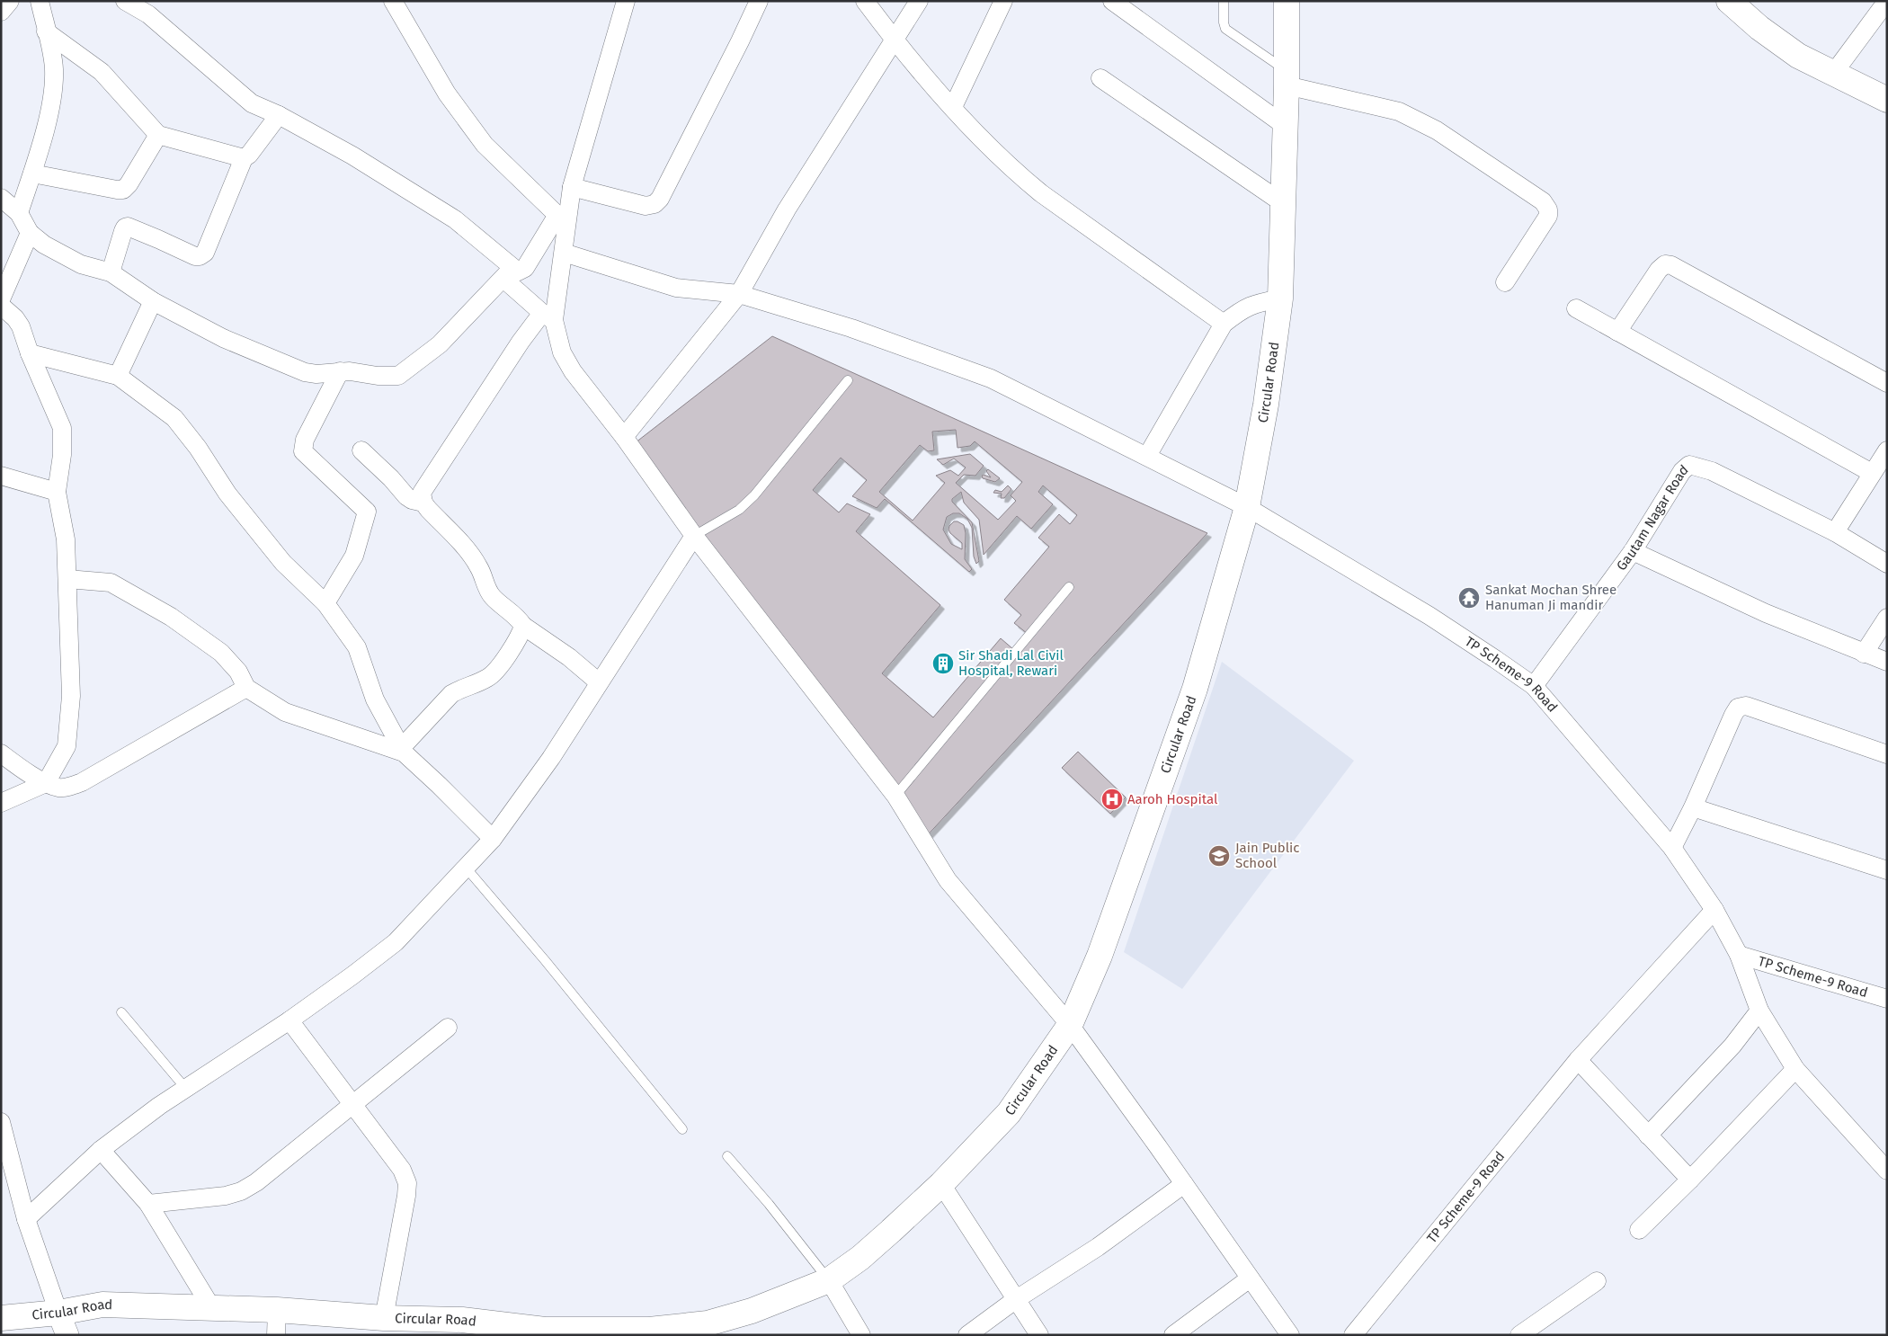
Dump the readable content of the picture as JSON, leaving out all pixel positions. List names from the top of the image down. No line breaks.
{"streets":{"main road":["Circular Road"],"street":["Gautam Nagar Road","TP Scheme-9 Road"]},"crossings":[["Circular Road","TP Scheme-9 Road"],["Gautam Nagar Road","TP Scheme-9 Road"]],"places":{"temple":["Sankat Mochan Shree Hanuman Ji mandir"],"building":["Sir Shadi Lal Civil Hospital, Rewari"],"hospital":["Aaroh Hospital"],"school or university":["Jain Public School"]}}
